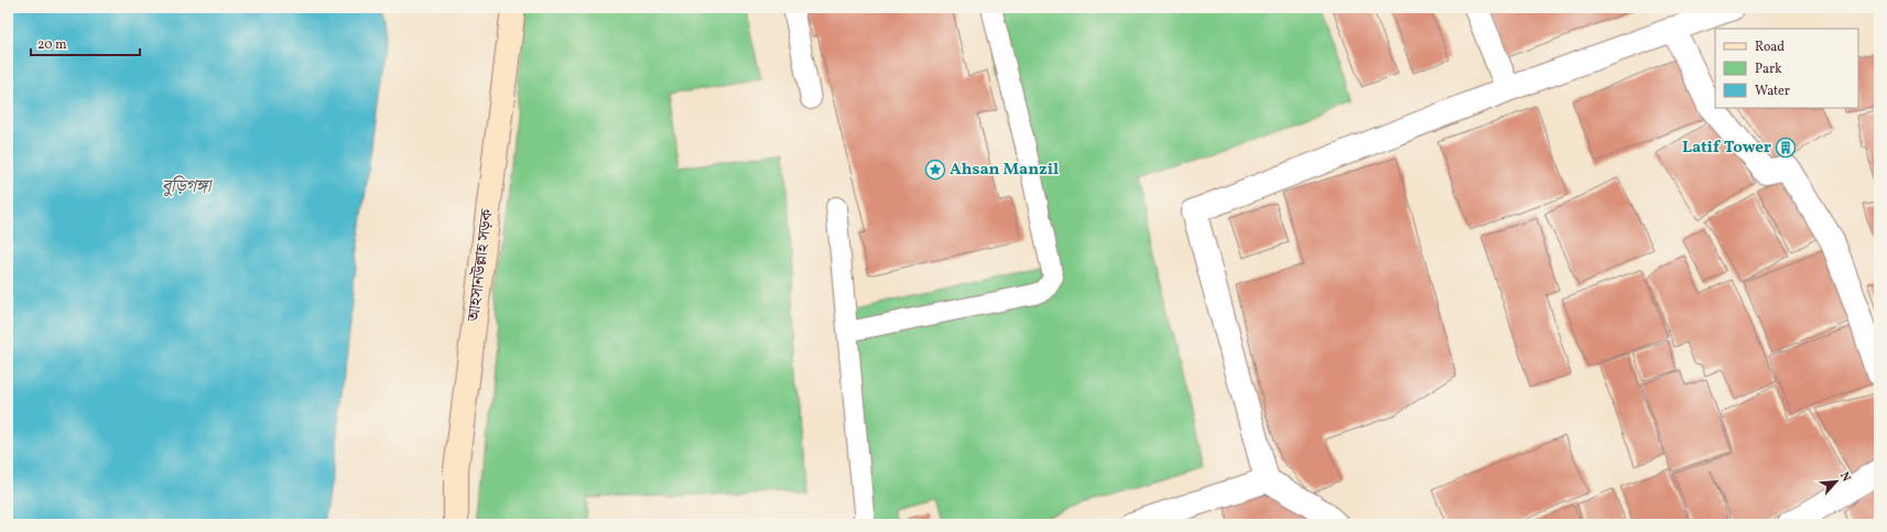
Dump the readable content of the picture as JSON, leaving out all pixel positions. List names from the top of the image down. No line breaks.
{"streets":{"street":["আহসানউল্লাহ সড়ক"]},"water":["বুড়িগঙ্গা"],"places":{"building":["Latif Tower"],"place":["Ahsan Manzil"]},"legend":["Road","Park","Water"],"scale_bar":"20 m","north":"top right"}
